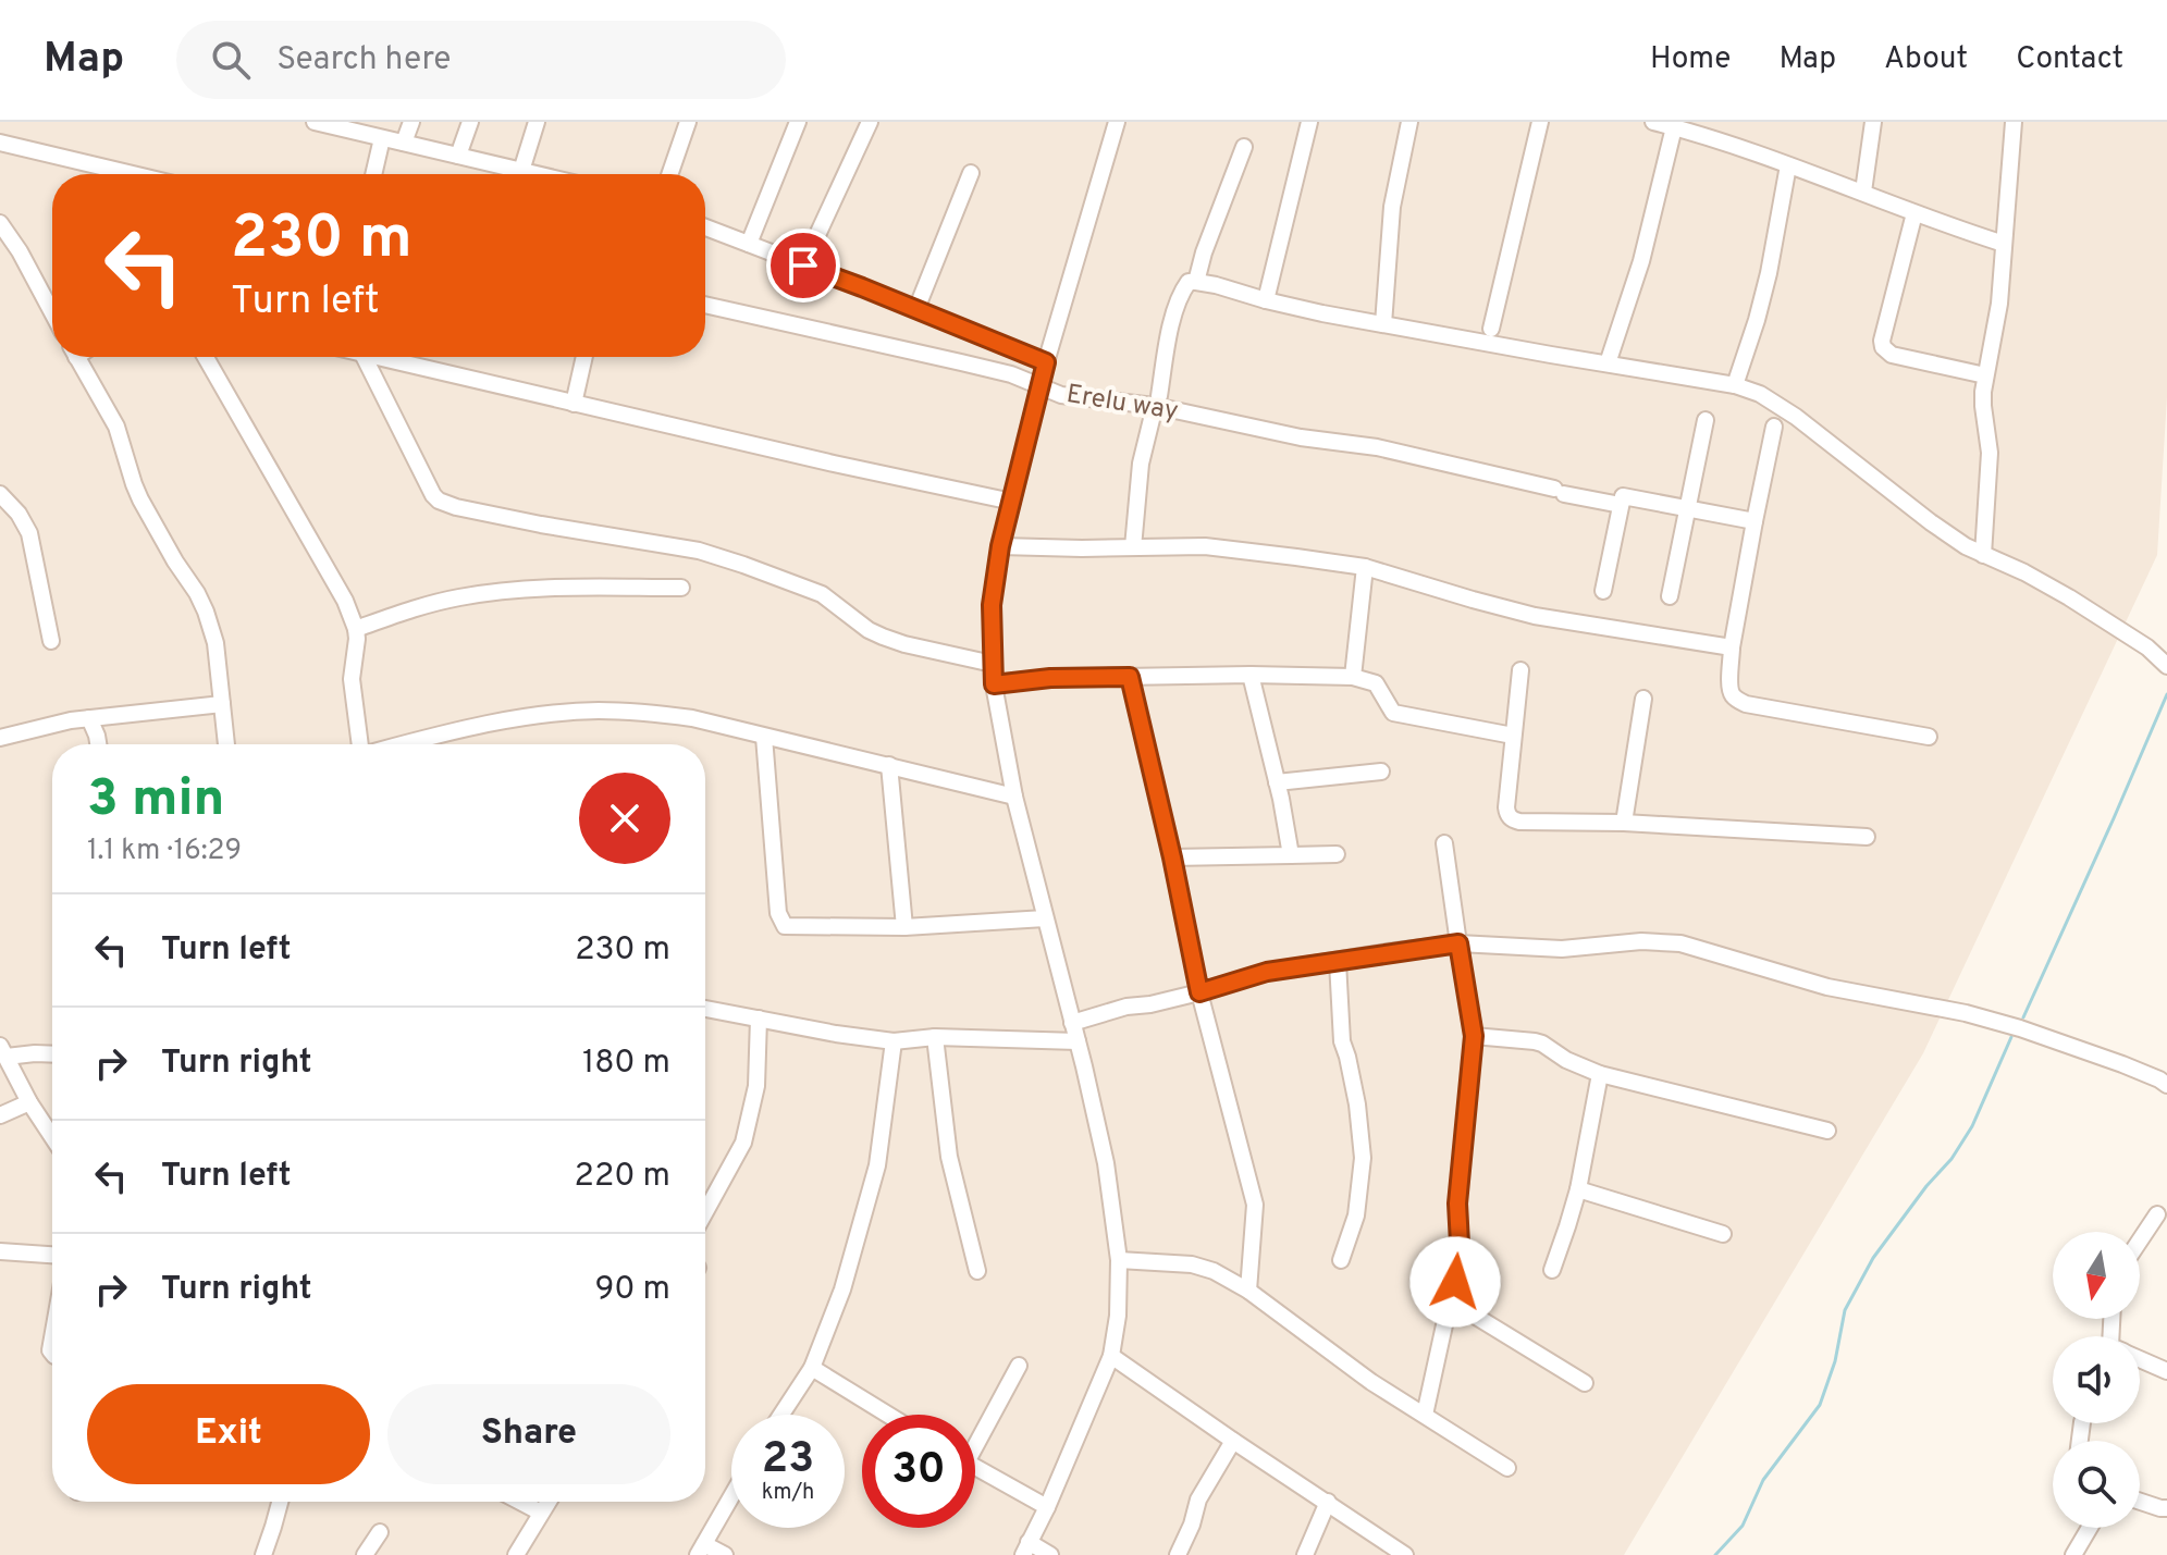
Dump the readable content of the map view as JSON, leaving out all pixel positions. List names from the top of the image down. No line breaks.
{"streets":{"street":["Erelu way"]},"north":"bottom","page":{"header":"Map","search":"Search here","nav":["Home","Map","About","Contact"],"turn":["230 m","Turn left"],"heading":["3 min","1.1 km · 16:29"],"list":[{"name":"Turn left","value":"230 m"},{"name":"Turn right","value":"180 m"},{"name":"Turn left","value":"220 m"},{"name":"Turn right","value":"90 m"}],"buttons":["Exit","Share"],"speed":"23 km/h","limit":"30"}}
